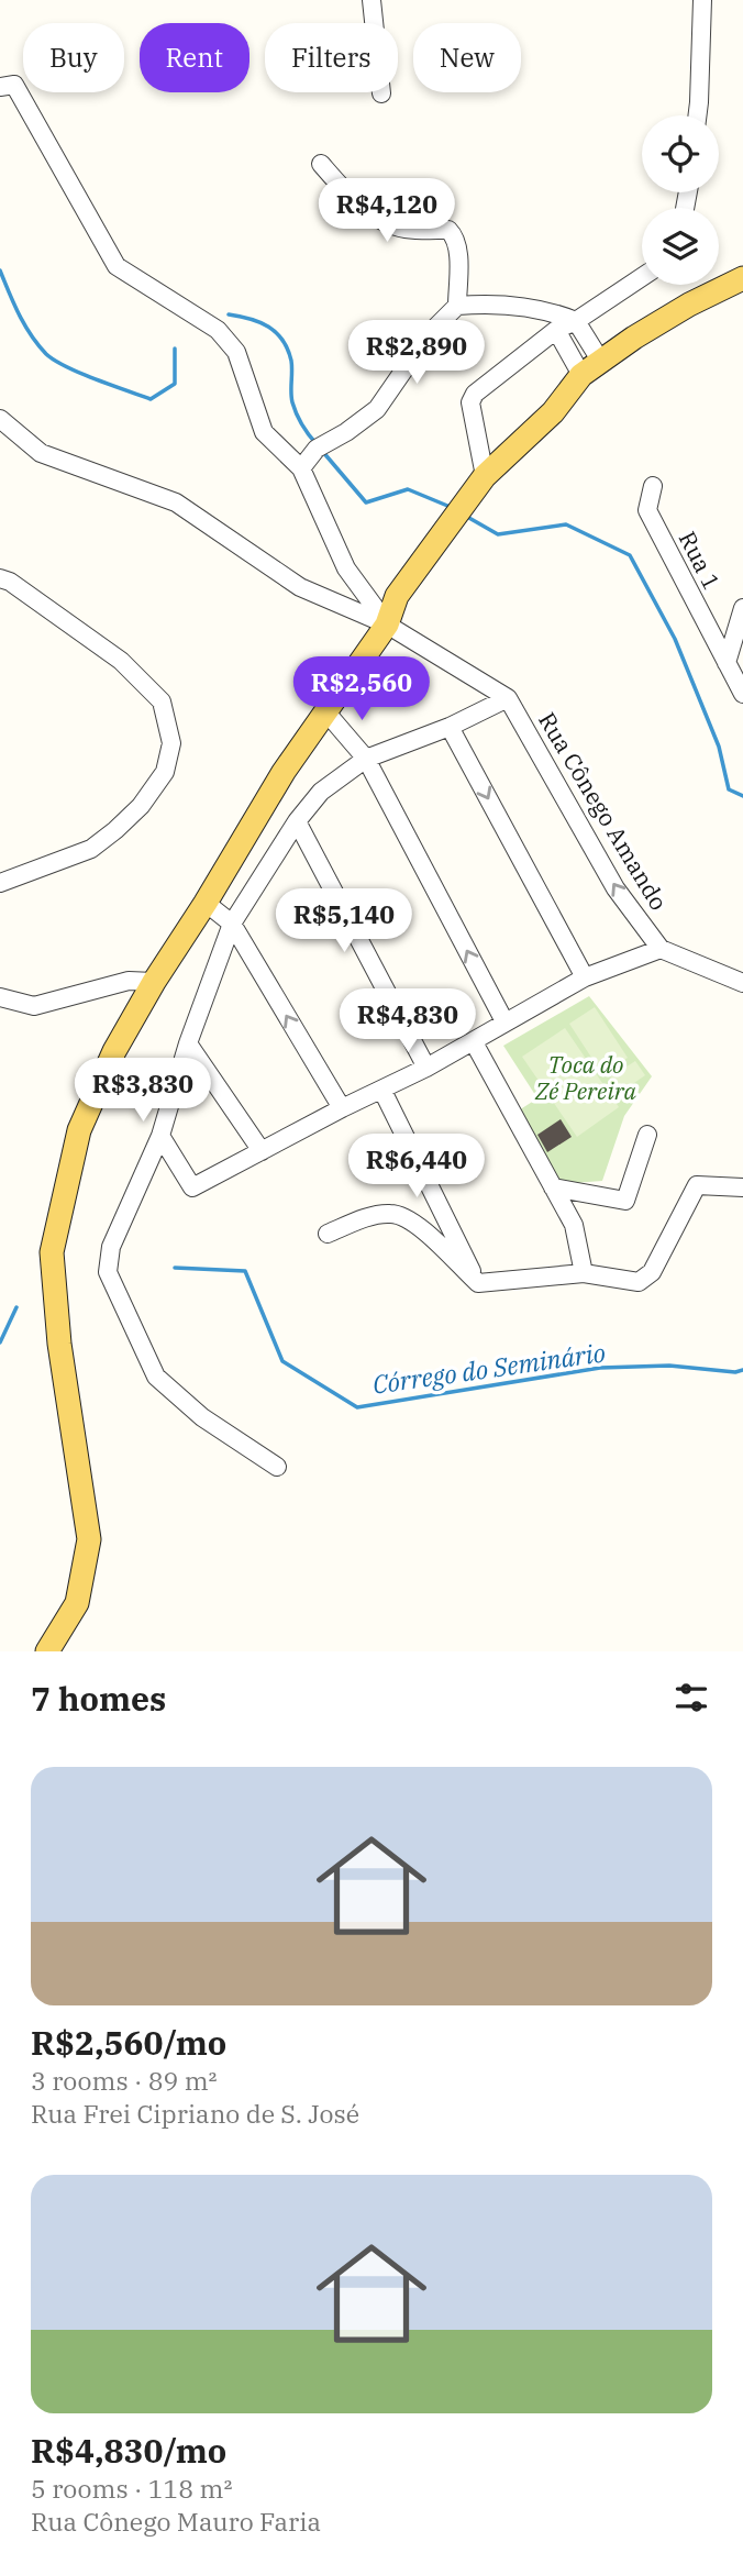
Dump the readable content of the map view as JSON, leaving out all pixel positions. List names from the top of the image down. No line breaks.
{"streets":{"street":["Rua 1","Rua Cônego Amando"]},"water":["Córrego do Seminário"],"parks":["Toca do Zé Pereira"],"page":{"chip":["Buy","Rent","Filters","New"],"price":["R$4,120","R$2,890","R$2,560","R$5,140","R$4,830","R$3,830","R$6,440"],"heading":"7 homes","list":[{"name":"R$2,560/mo","note":"3 rooms · 89 m² · Rua Frei Cipriano de S. José"},{"name":"R$4,830/mo","note":"5 rooms · 118 m² · Rua Cônego Mauro Faria"}]}}
